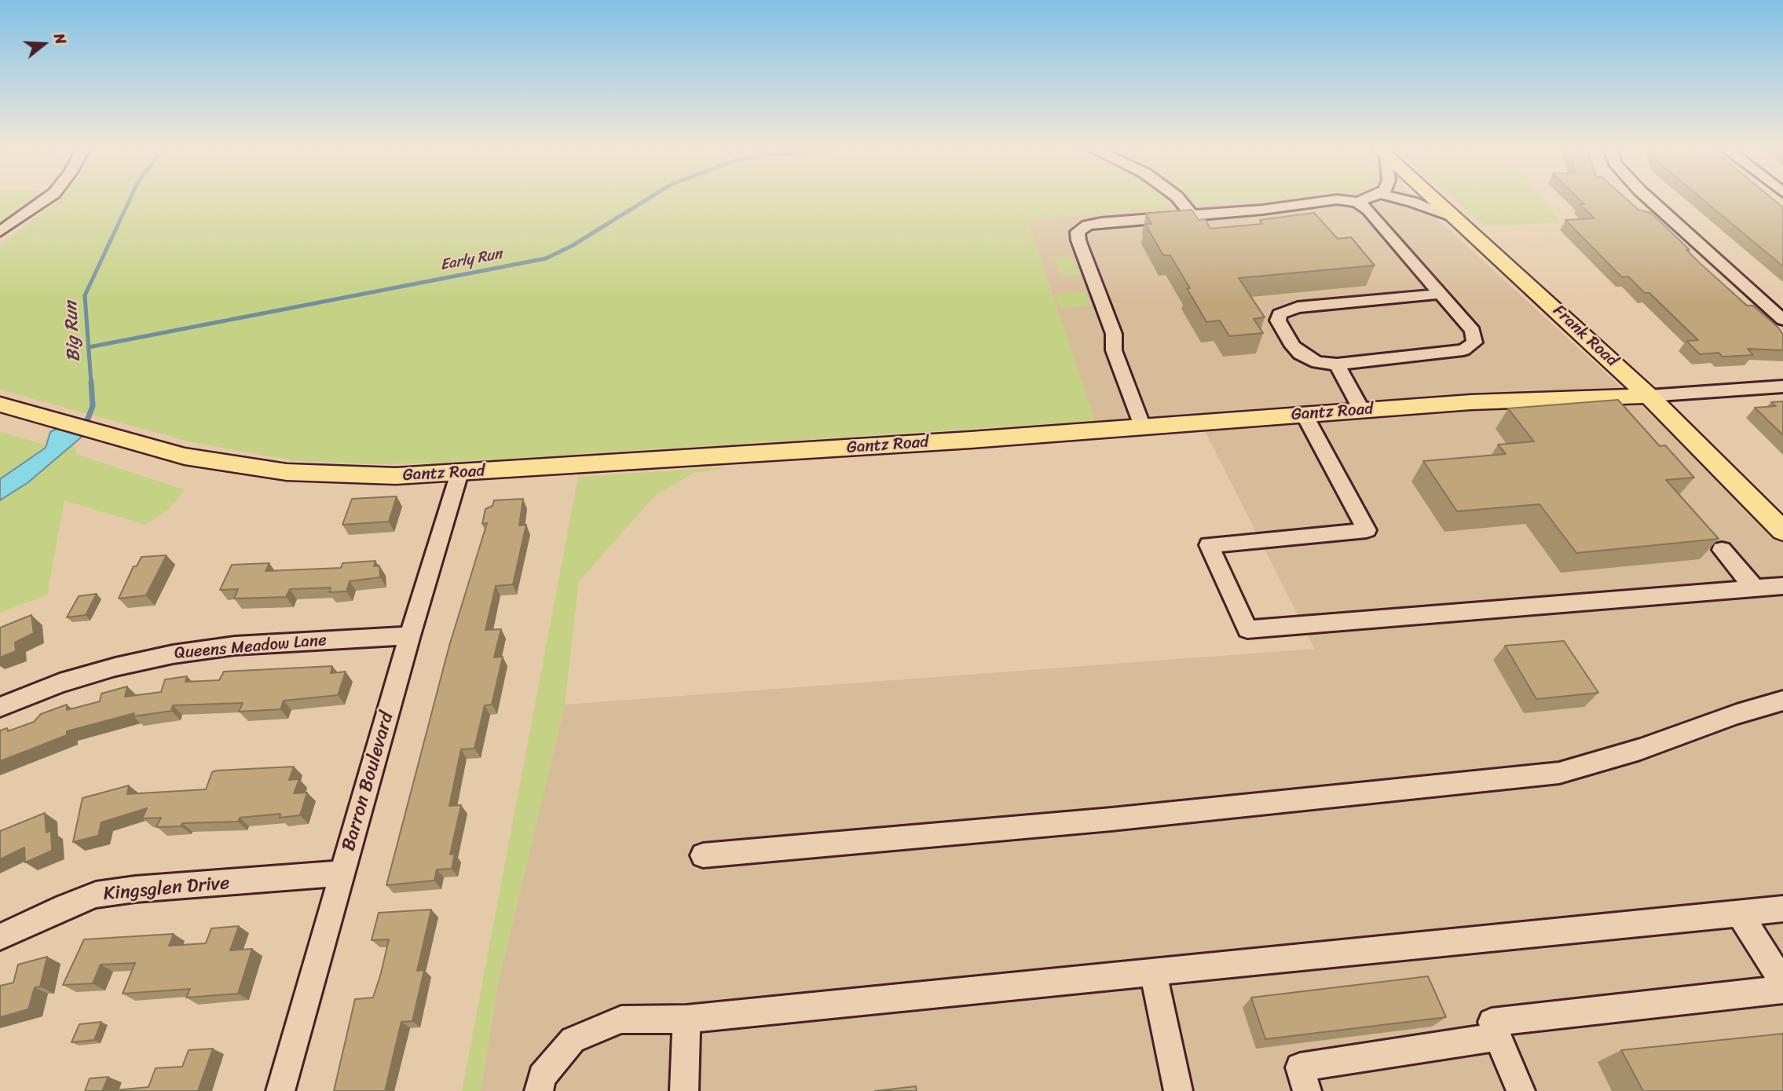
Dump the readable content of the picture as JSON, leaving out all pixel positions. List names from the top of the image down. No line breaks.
{"streets":{"main road":["Frank Road","Gantz Road"],"street":["Queens Meadow Lane","Barron Boulevard","Kingsglen Drive"]},"crossings":[["Frank Road","Gantz Road"],["Gantz Road","Barron Boulevard"],["Queens Meadow Lane","Barron Boulevard"],["Barron Boulevard","Kingsglen Drive"]],"water":["Early Run","Big Run"],"north":"right"}
